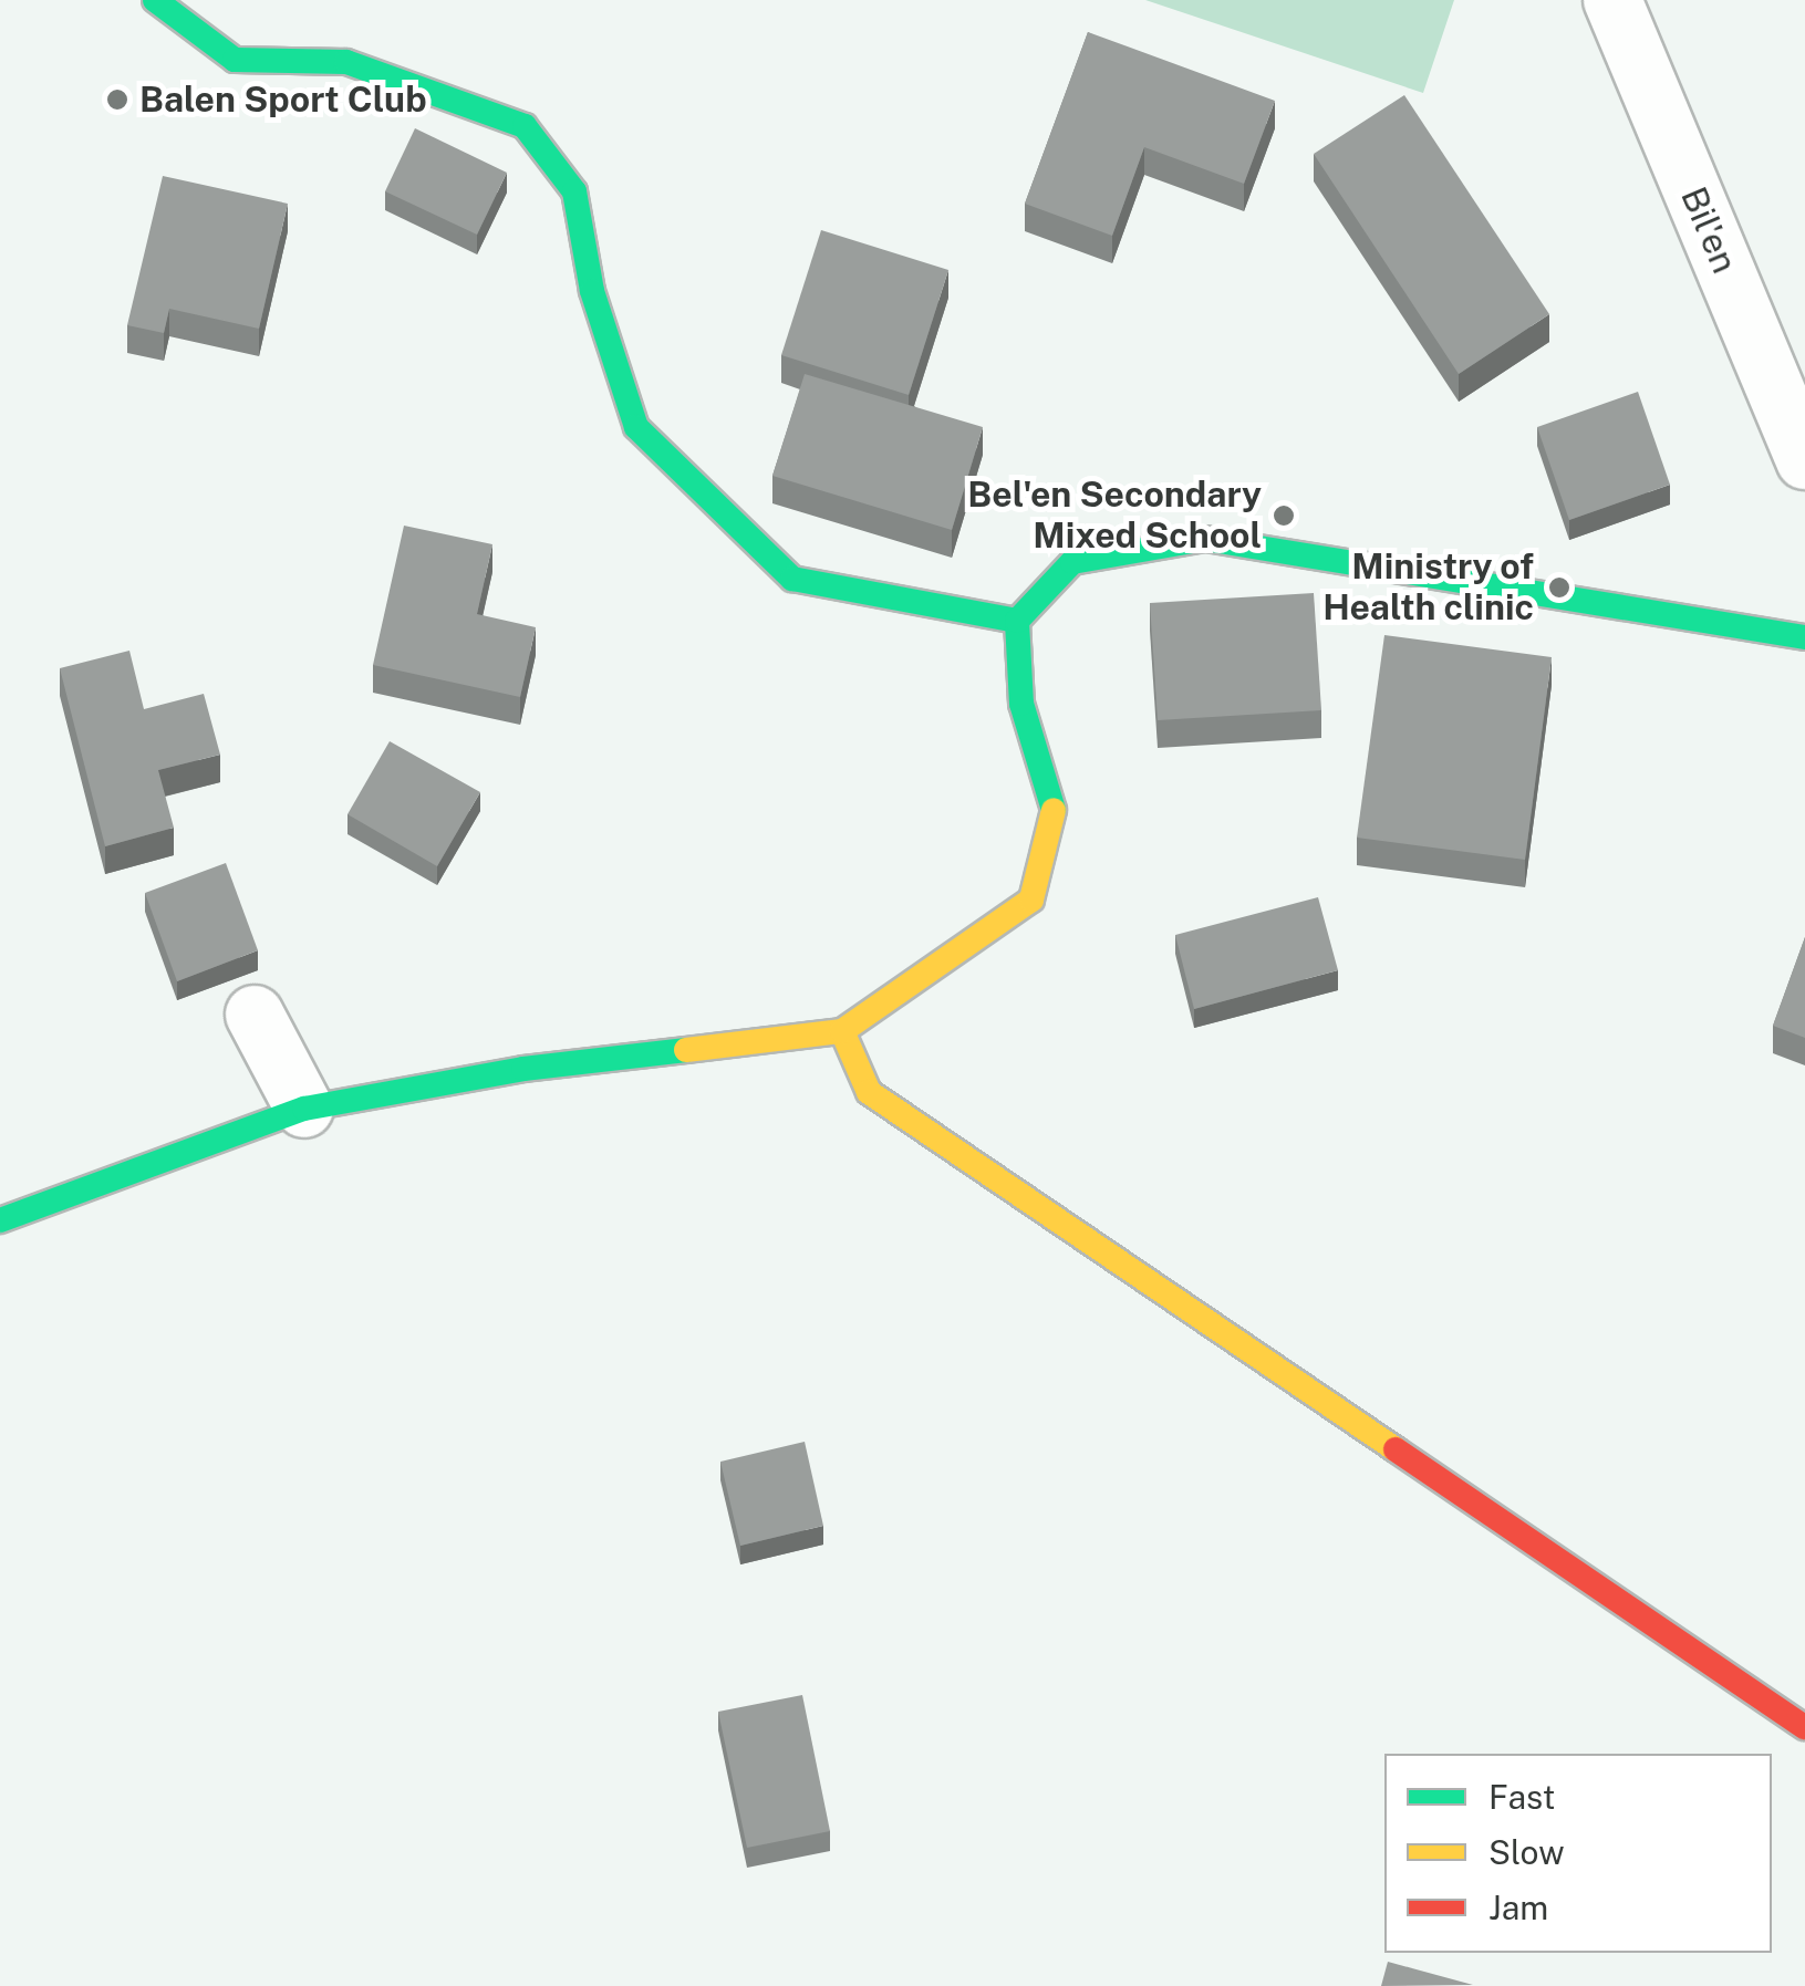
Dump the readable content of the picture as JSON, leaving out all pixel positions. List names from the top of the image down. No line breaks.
{"streets":{"street":["Bil'en"]},"places":["Balen Sport Club","Bel'en Secondary Mixed School","Ministry of Health clinic"],"legend":["Fast","Slow","Jam"]}
